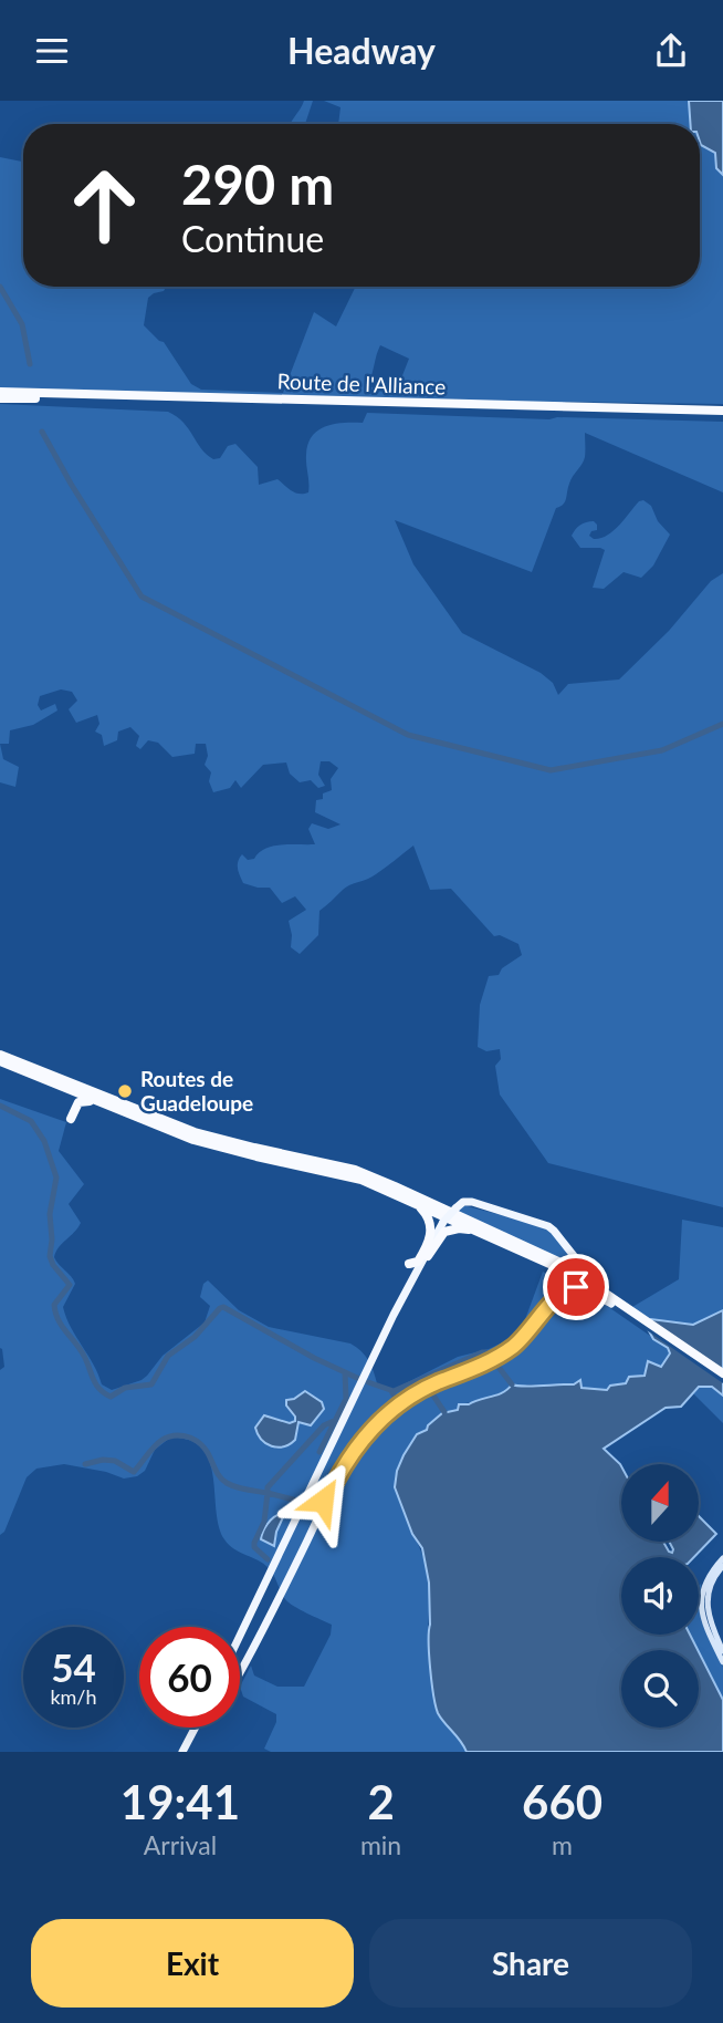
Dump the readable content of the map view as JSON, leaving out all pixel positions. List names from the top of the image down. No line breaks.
{"streets":{"highway":["Route de l'Alliance"]},"places":["Routes de Guadeloupe"],"north":"top","page":{"header":"Headway","turn":["290 m","Continue"],"speed":"54 km/h","limit":"60","eta":["19:41","Arrival","2","min","660","m"],"buttons":["Exit","Share"]}}
